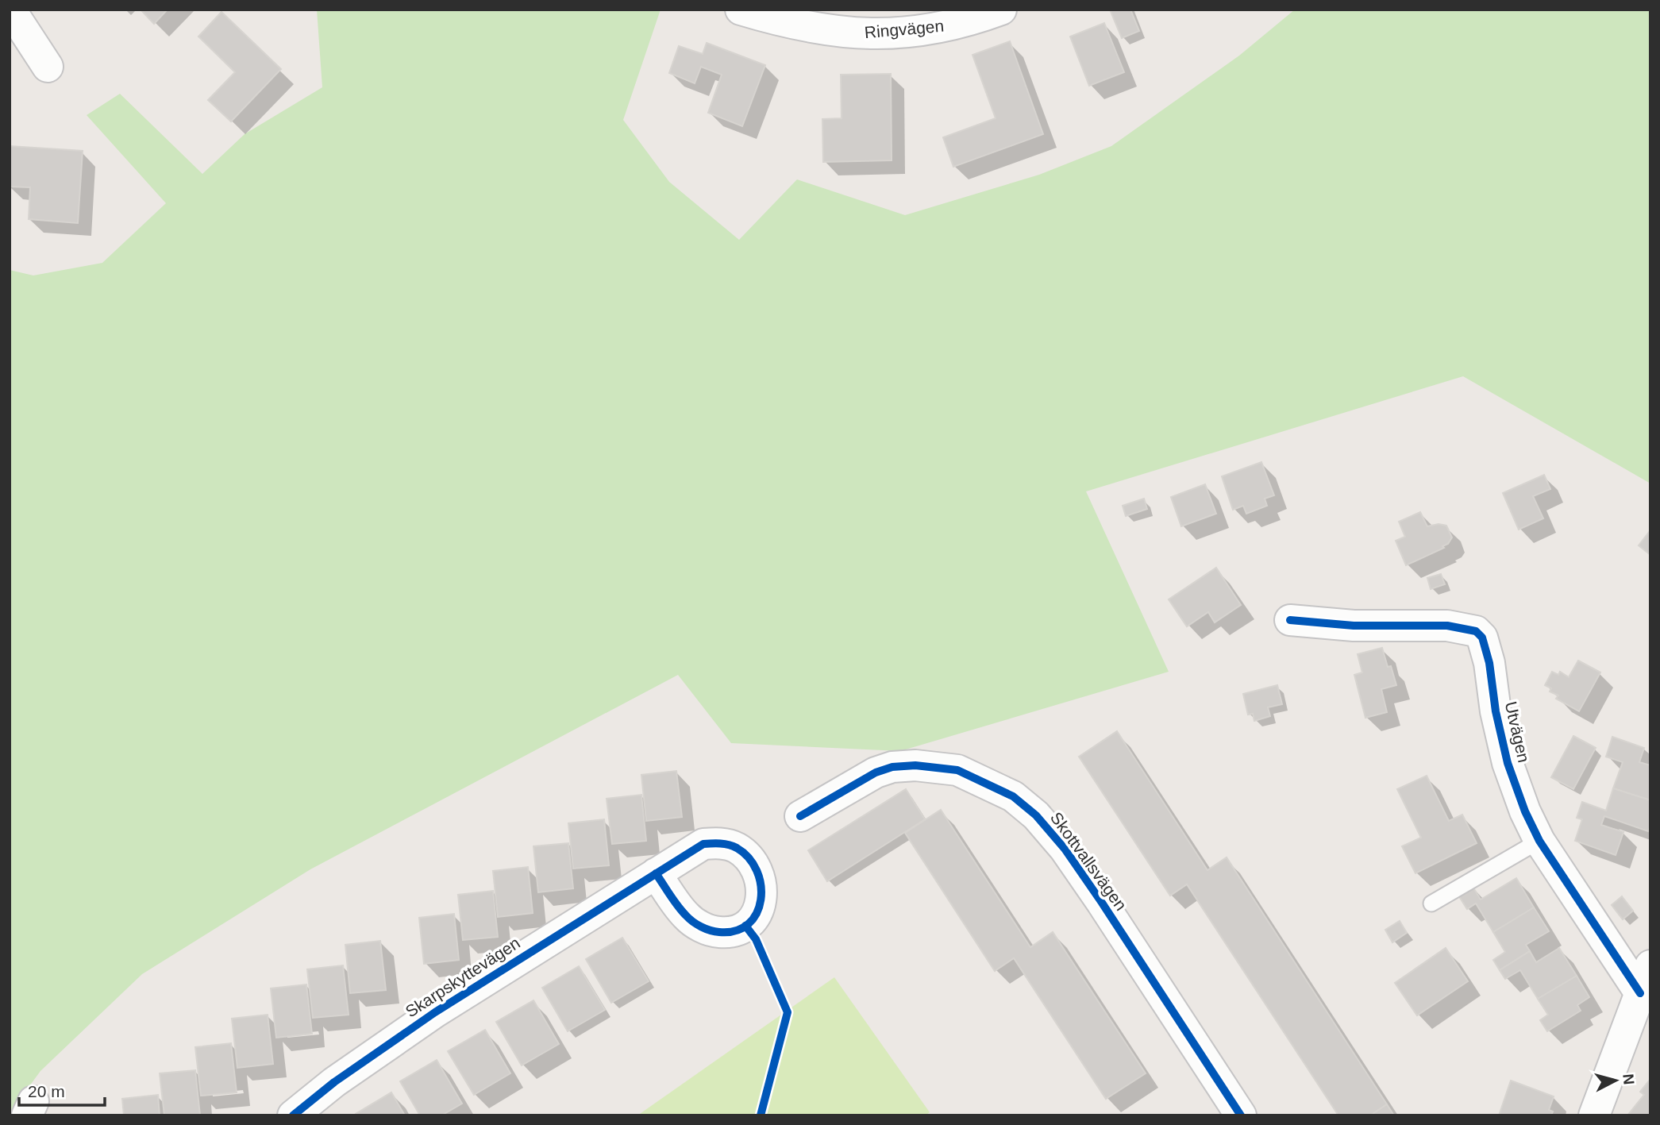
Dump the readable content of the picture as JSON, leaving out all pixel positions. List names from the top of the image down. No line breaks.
{"streets":{"street":["Ringvägen","Utvägen","Skottvallsvägen","Skarpskyttevägen"]},"scale_bar":"20 m","north":"right"}
